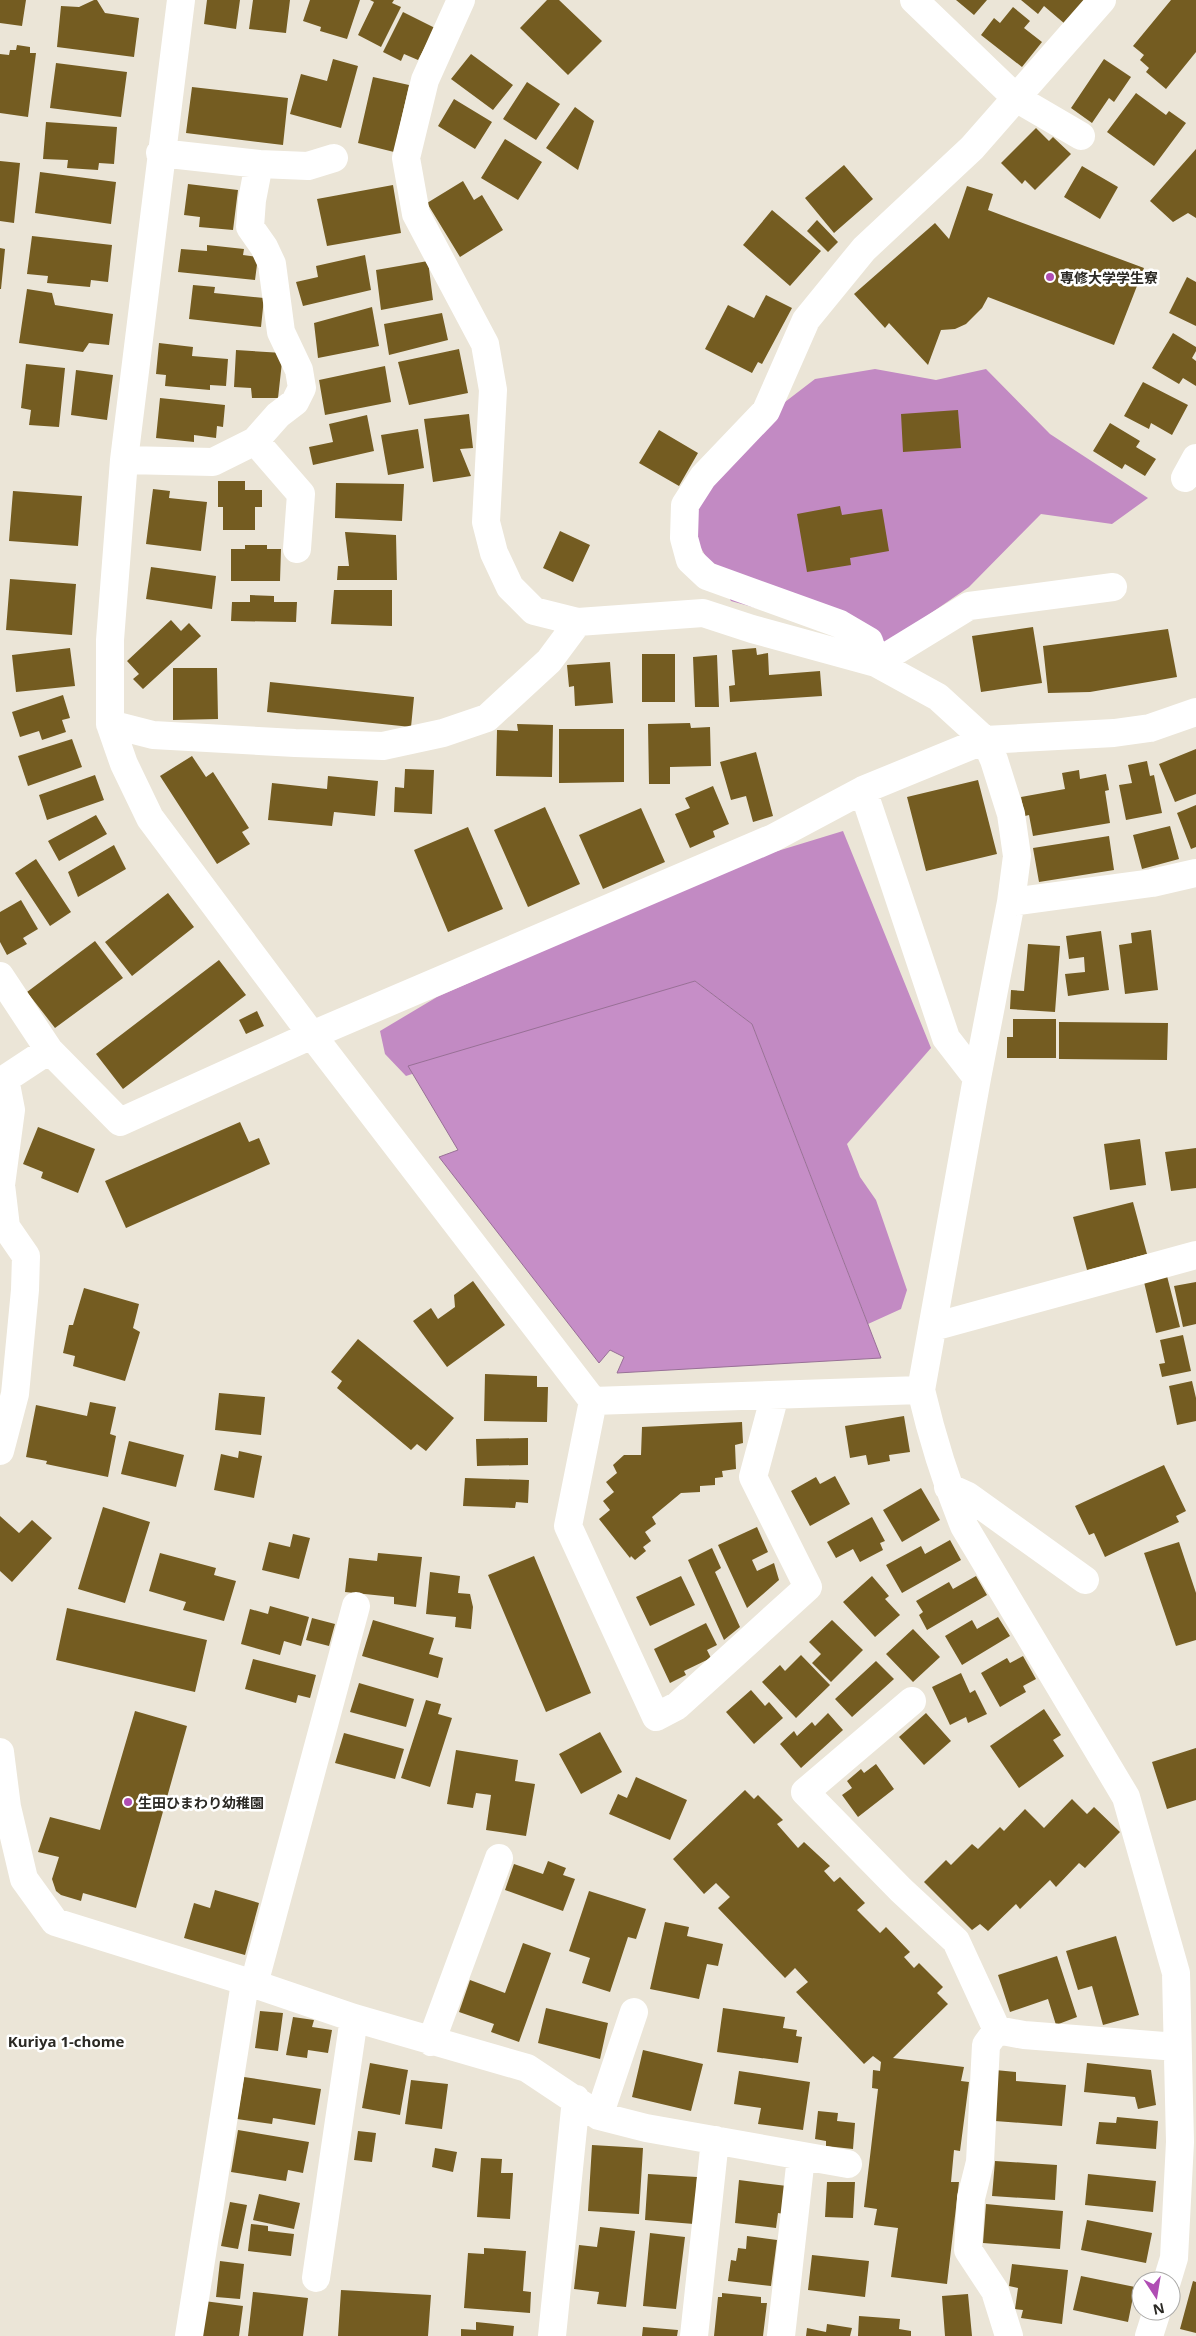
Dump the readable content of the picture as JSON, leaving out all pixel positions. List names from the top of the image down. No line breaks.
{"districts":["Kuriya 1-chome"],"places":["専修大学学生寮","生田ひまわり幼稚園"],"north":"bottom"}
